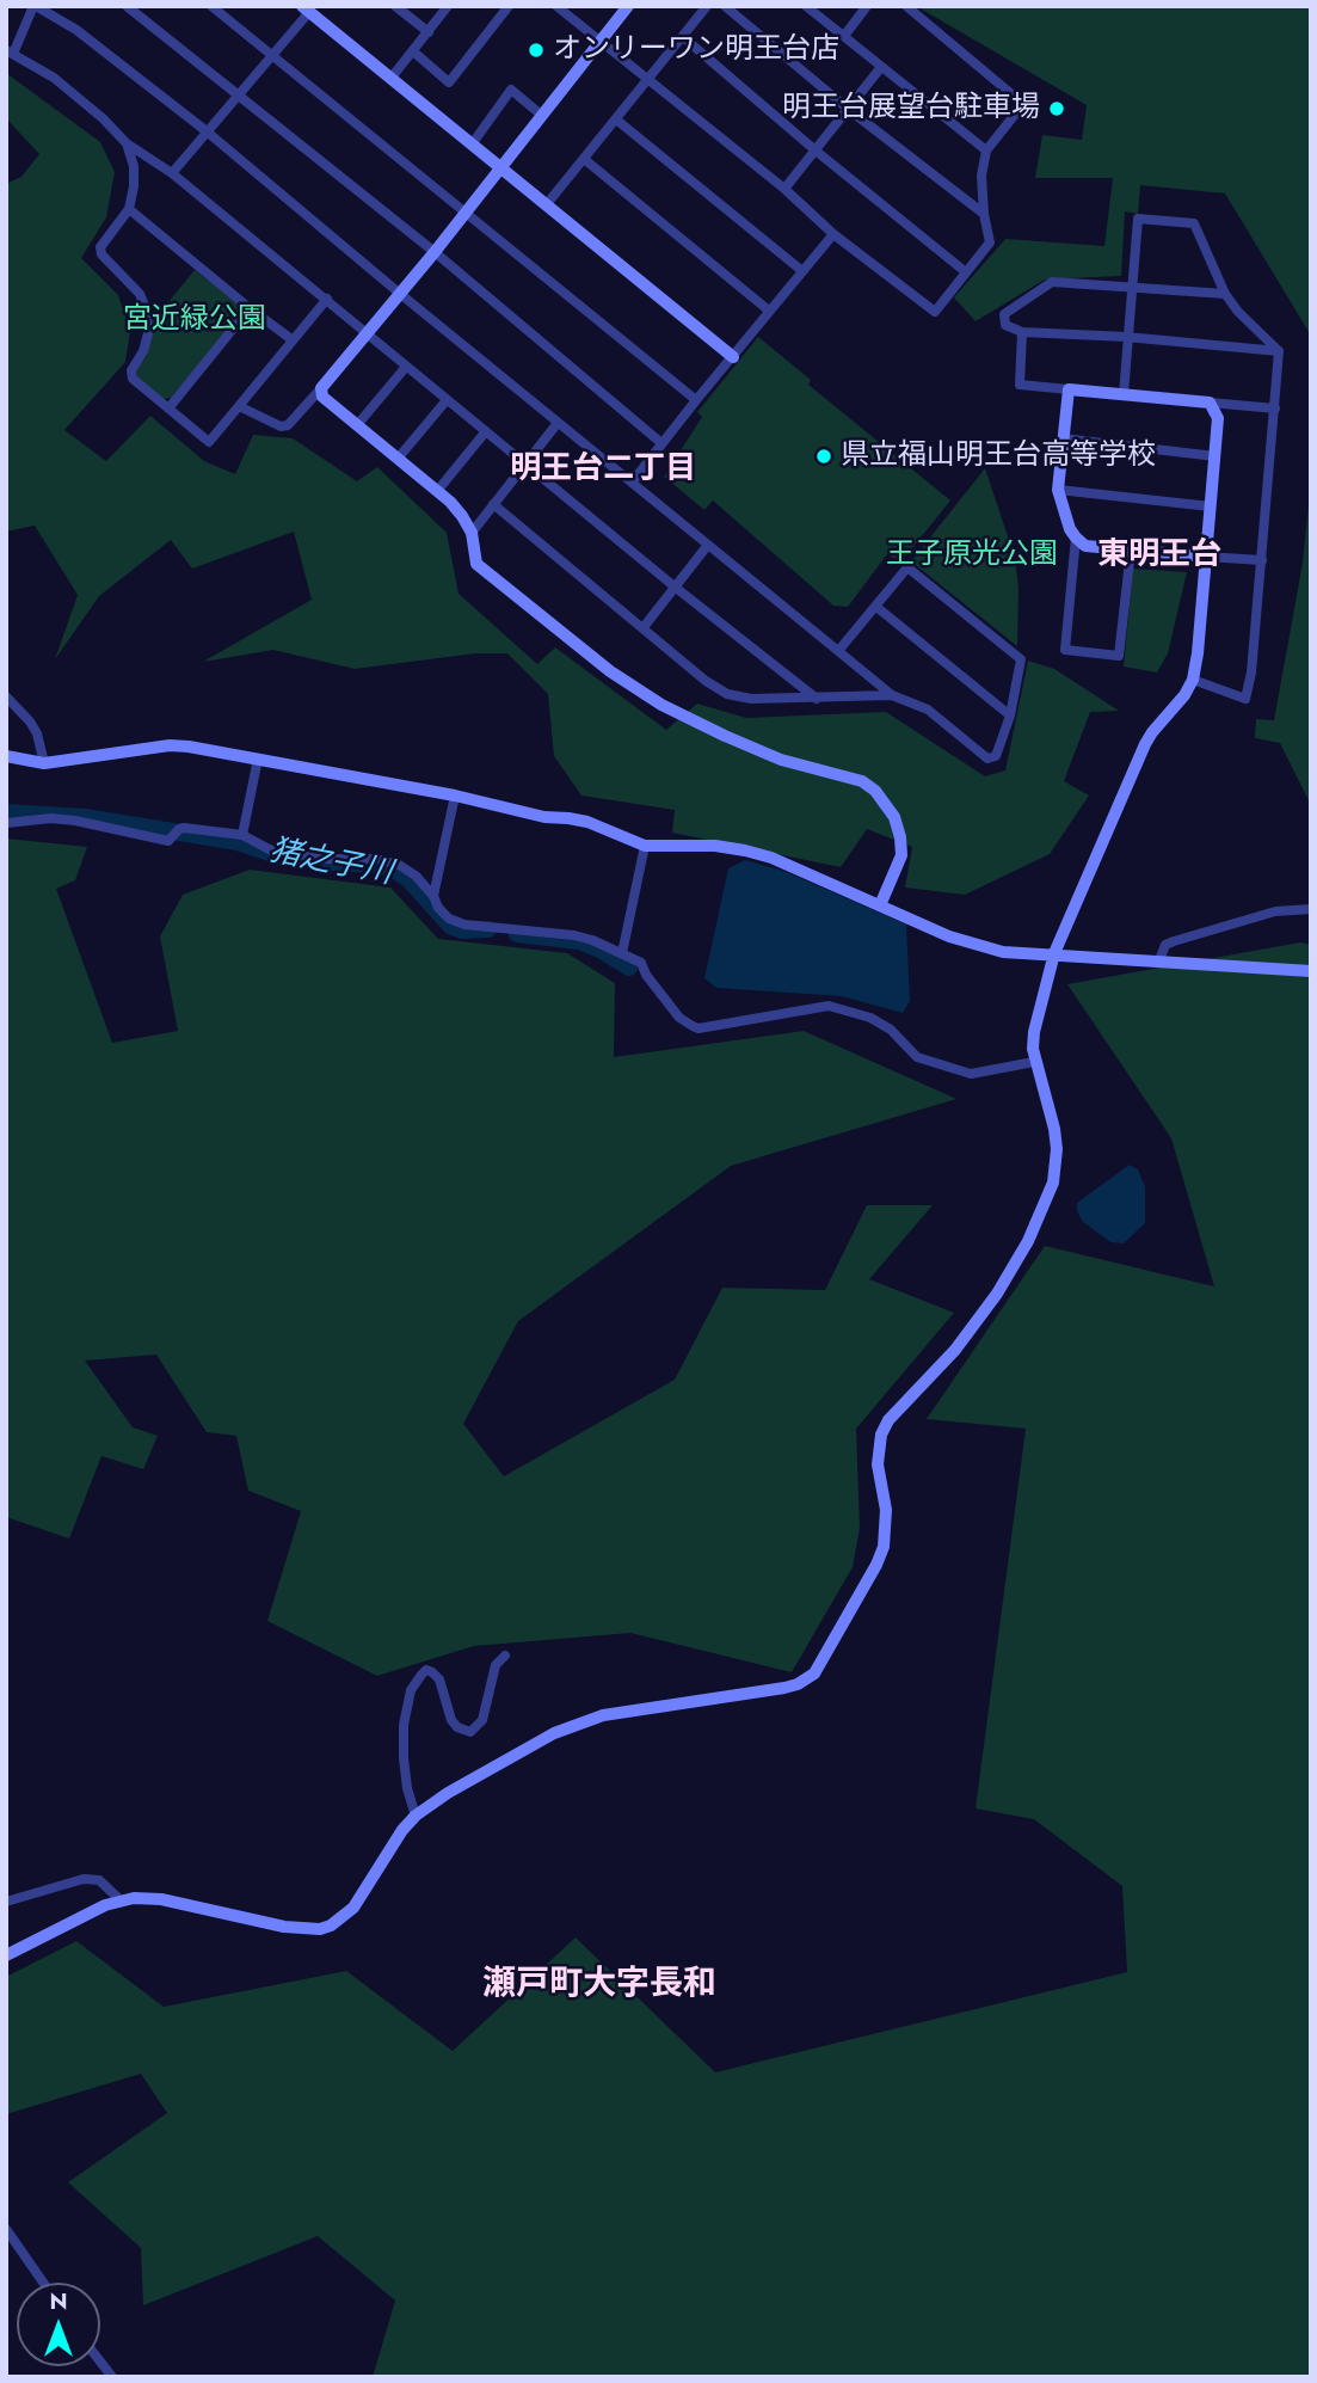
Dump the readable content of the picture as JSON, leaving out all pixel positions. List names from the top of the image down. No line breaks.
{"districts":["明王台二丁目","東明王台","瀬戸町大字長和"],"water":["猪之子川"],"parks":["宮近緑公園","王子原光公園"],"places":["オンリーワン明王台店","明王台展望台駐車場","県立福山明王台高等学校"],"north":"top"}
